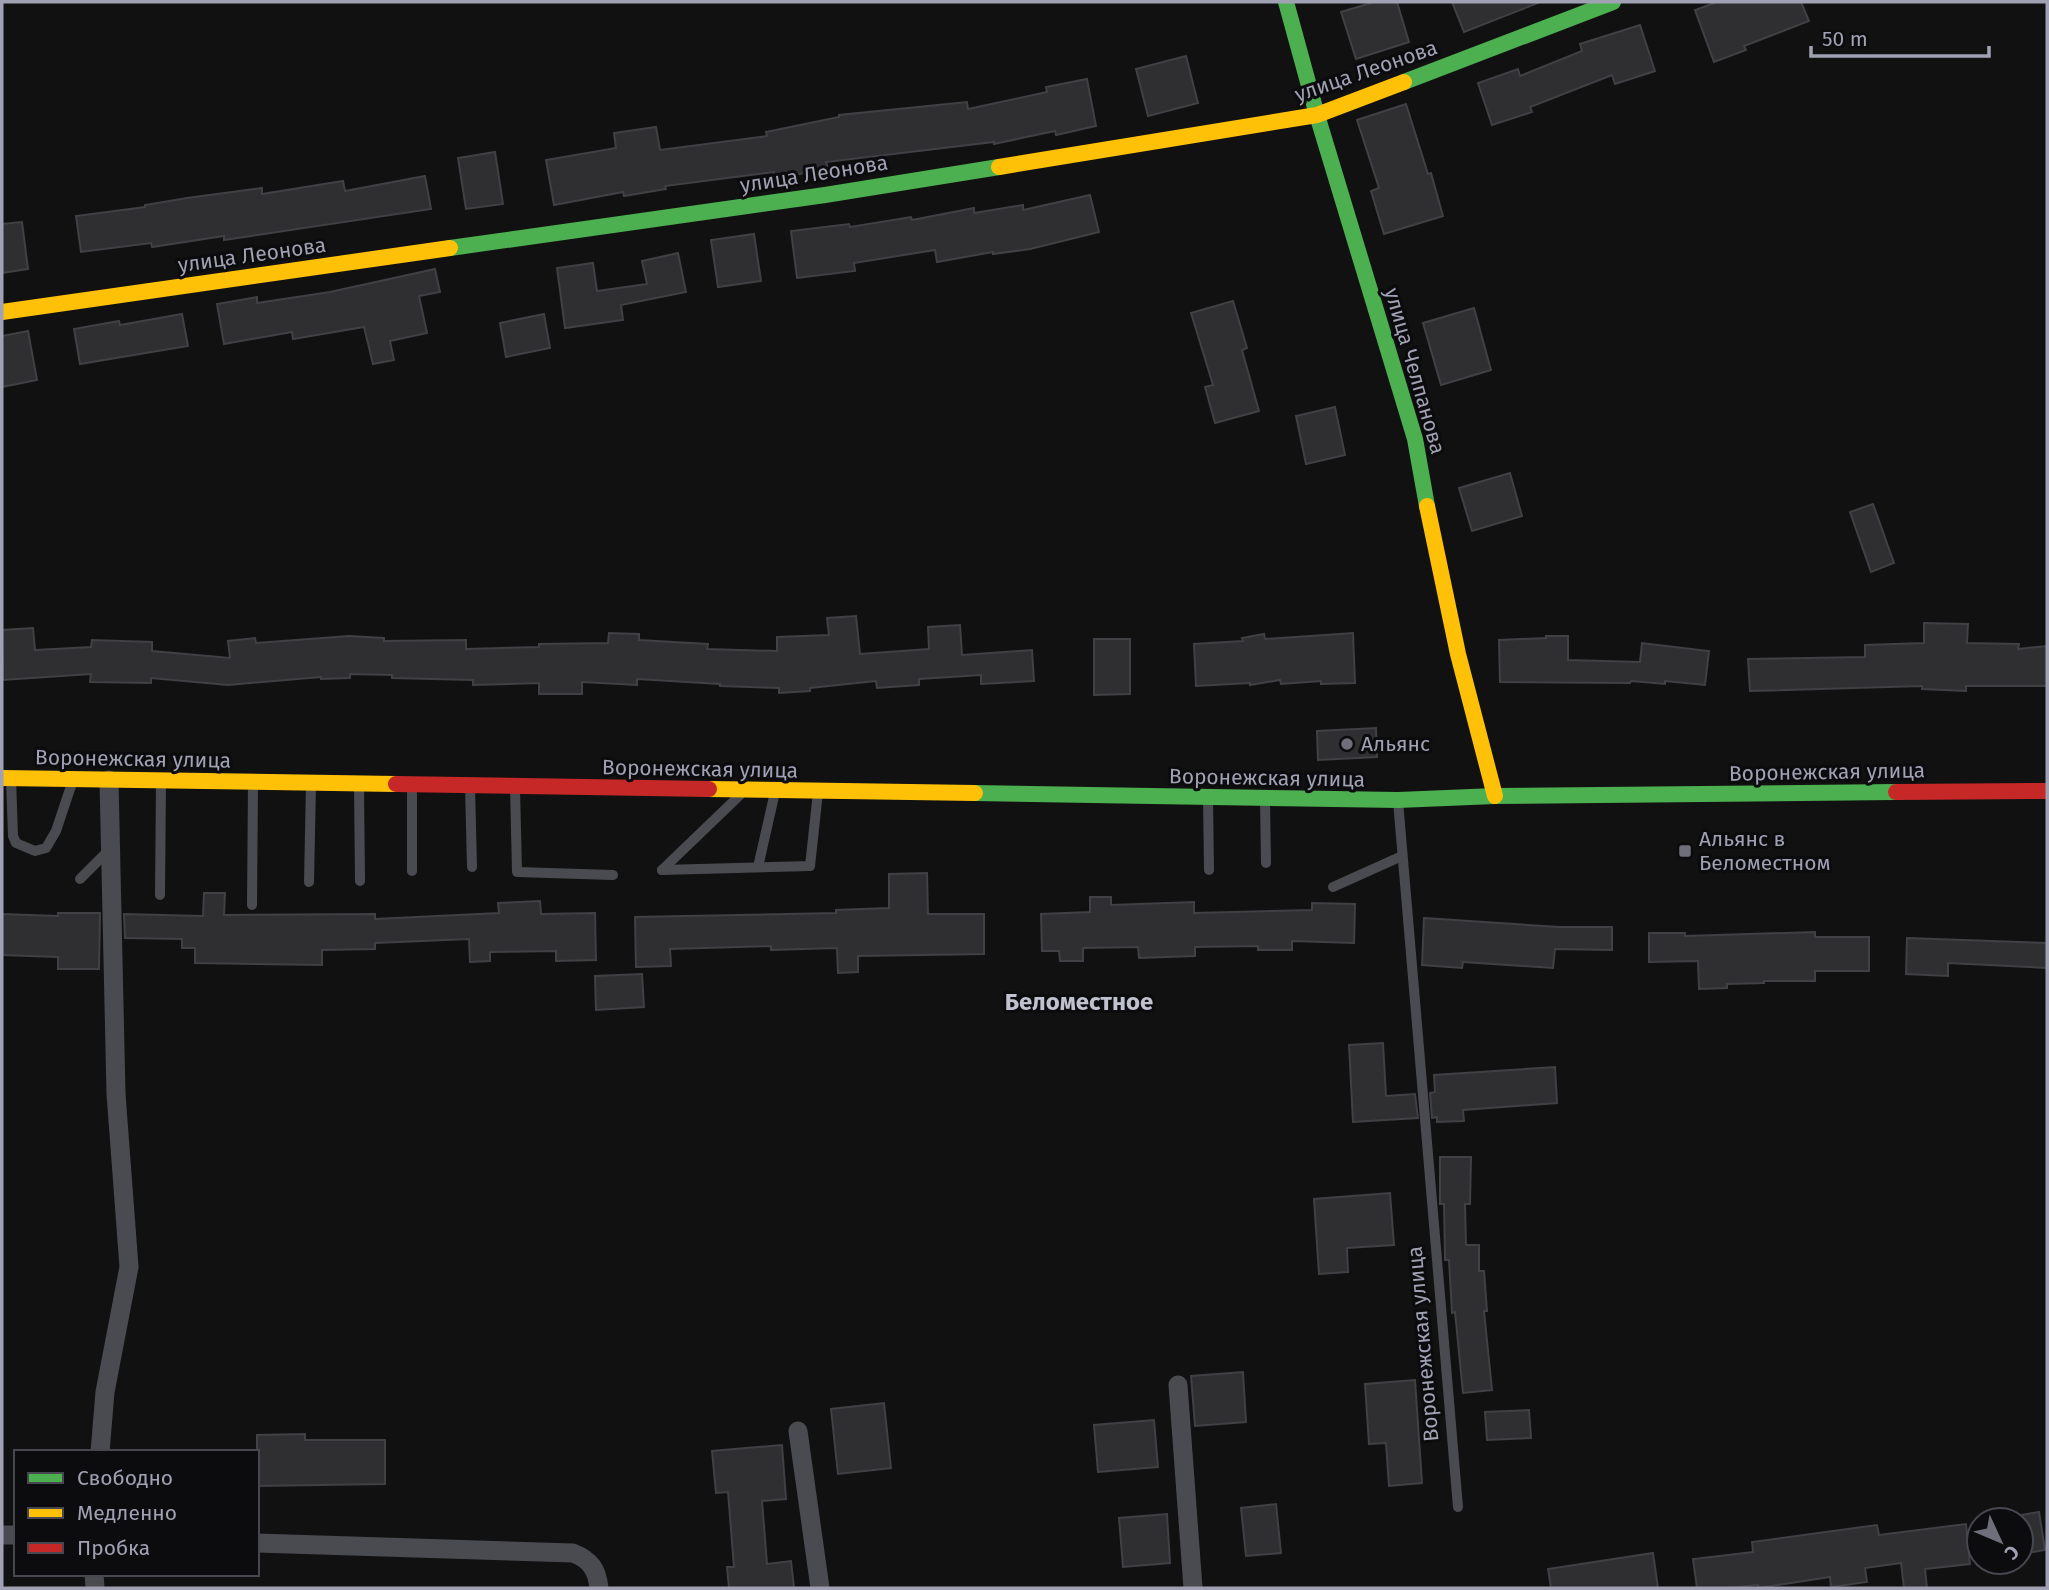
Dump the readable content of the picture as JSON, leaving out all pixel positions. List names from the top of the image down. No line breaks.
{"streets":{"street":["улица Леонова","улица Челпанова","Воронежская улица"]},"crossings":[["улица Леонова","улица Челпанова"],["улица Челпанова","Воронежская улица"]],"districts":["Беломестное"],"places":{"other":["Альянс"],"transit":["Альянс в Беломестном"]},"legend":["Свободно","Медленно","Пробка"],"scale_bar":"50 m","north":"bottom right"}
